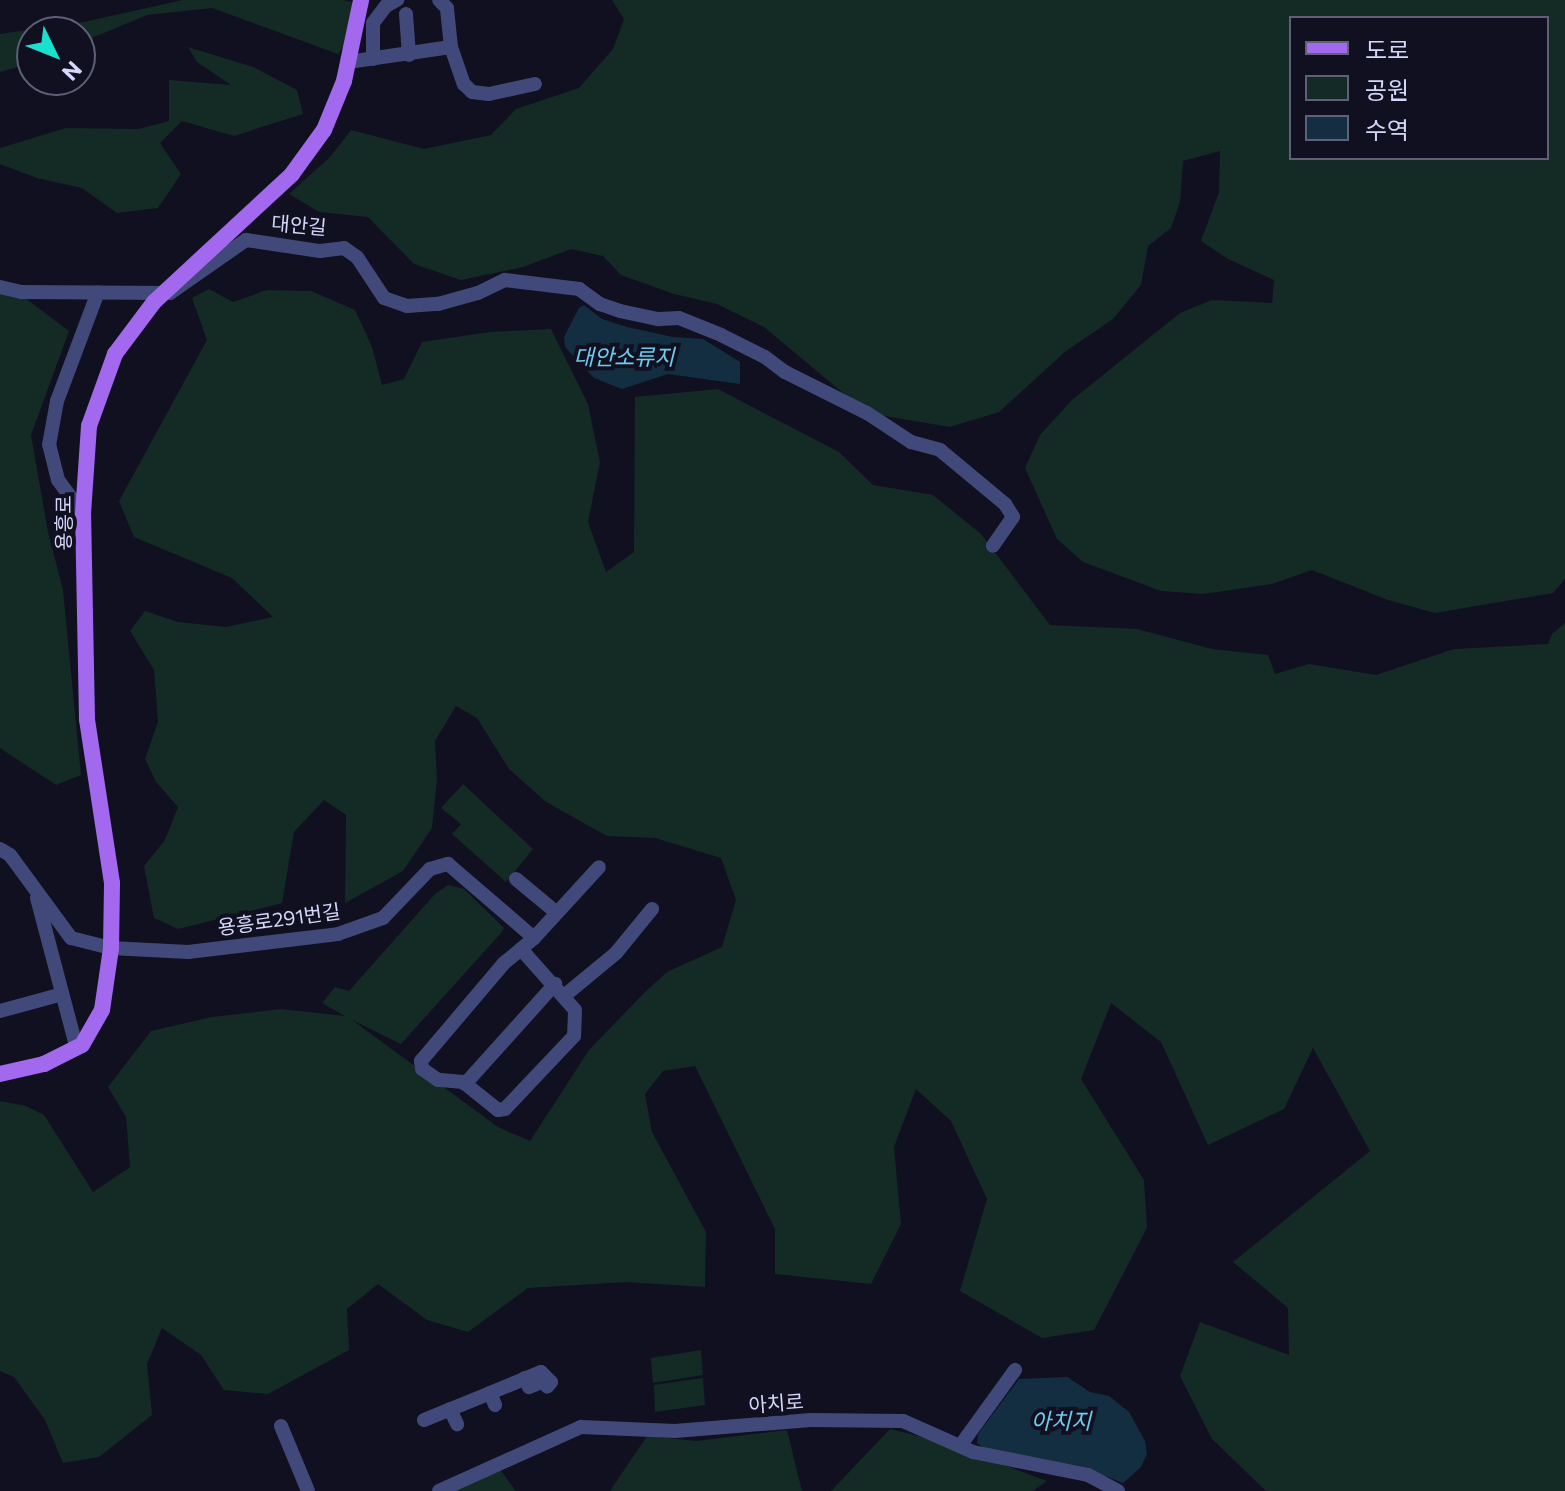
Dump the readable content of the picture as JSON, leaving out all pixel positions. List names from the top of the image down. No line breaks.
{"streets":{"main road":["용흥로"],"street":["대안길","용흥로291번길","아치로"]},"crossings":[["용흥로","용흥로291번길"]],"water":["대안소류지","아치지"],"legend":["도로","공원","수역"],"north":"bottom right"}
